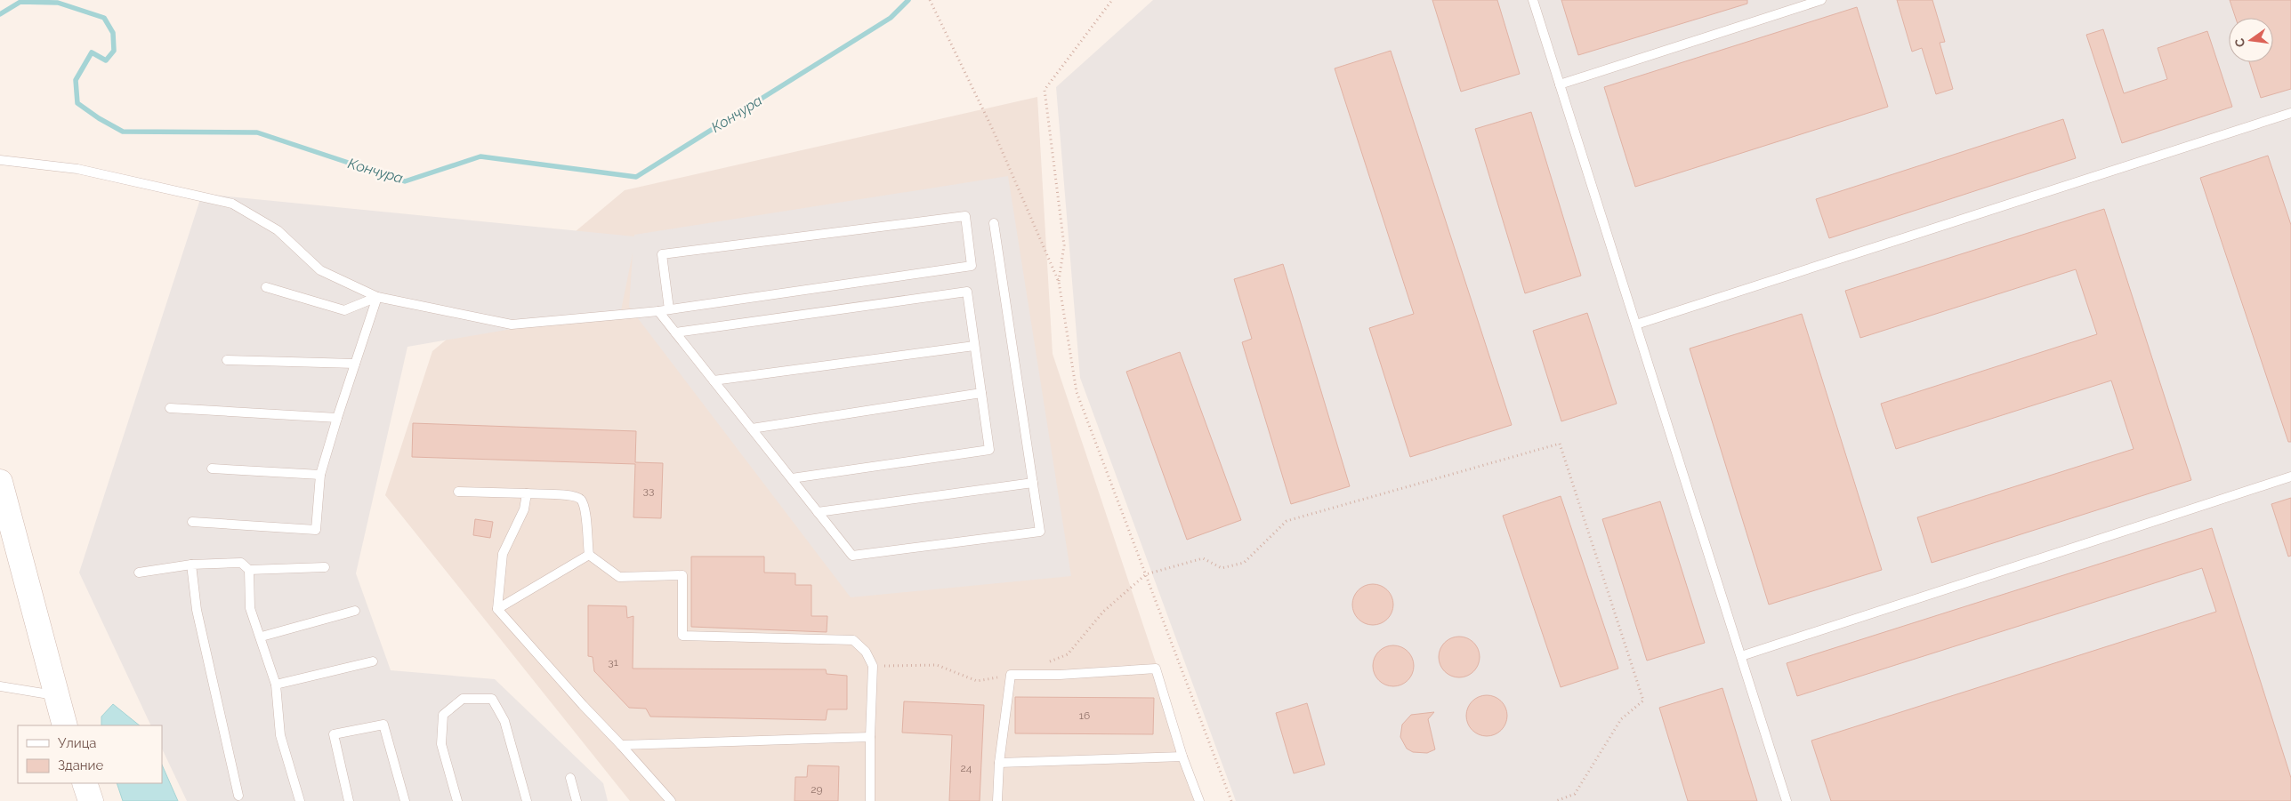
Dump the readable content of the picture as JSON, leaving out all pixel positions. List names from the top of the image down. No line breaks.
{"water":["Кончура"],"house_numbers":["33","31","16","24","29"],"legend":["Улица","Здание"],"north":"left"}
